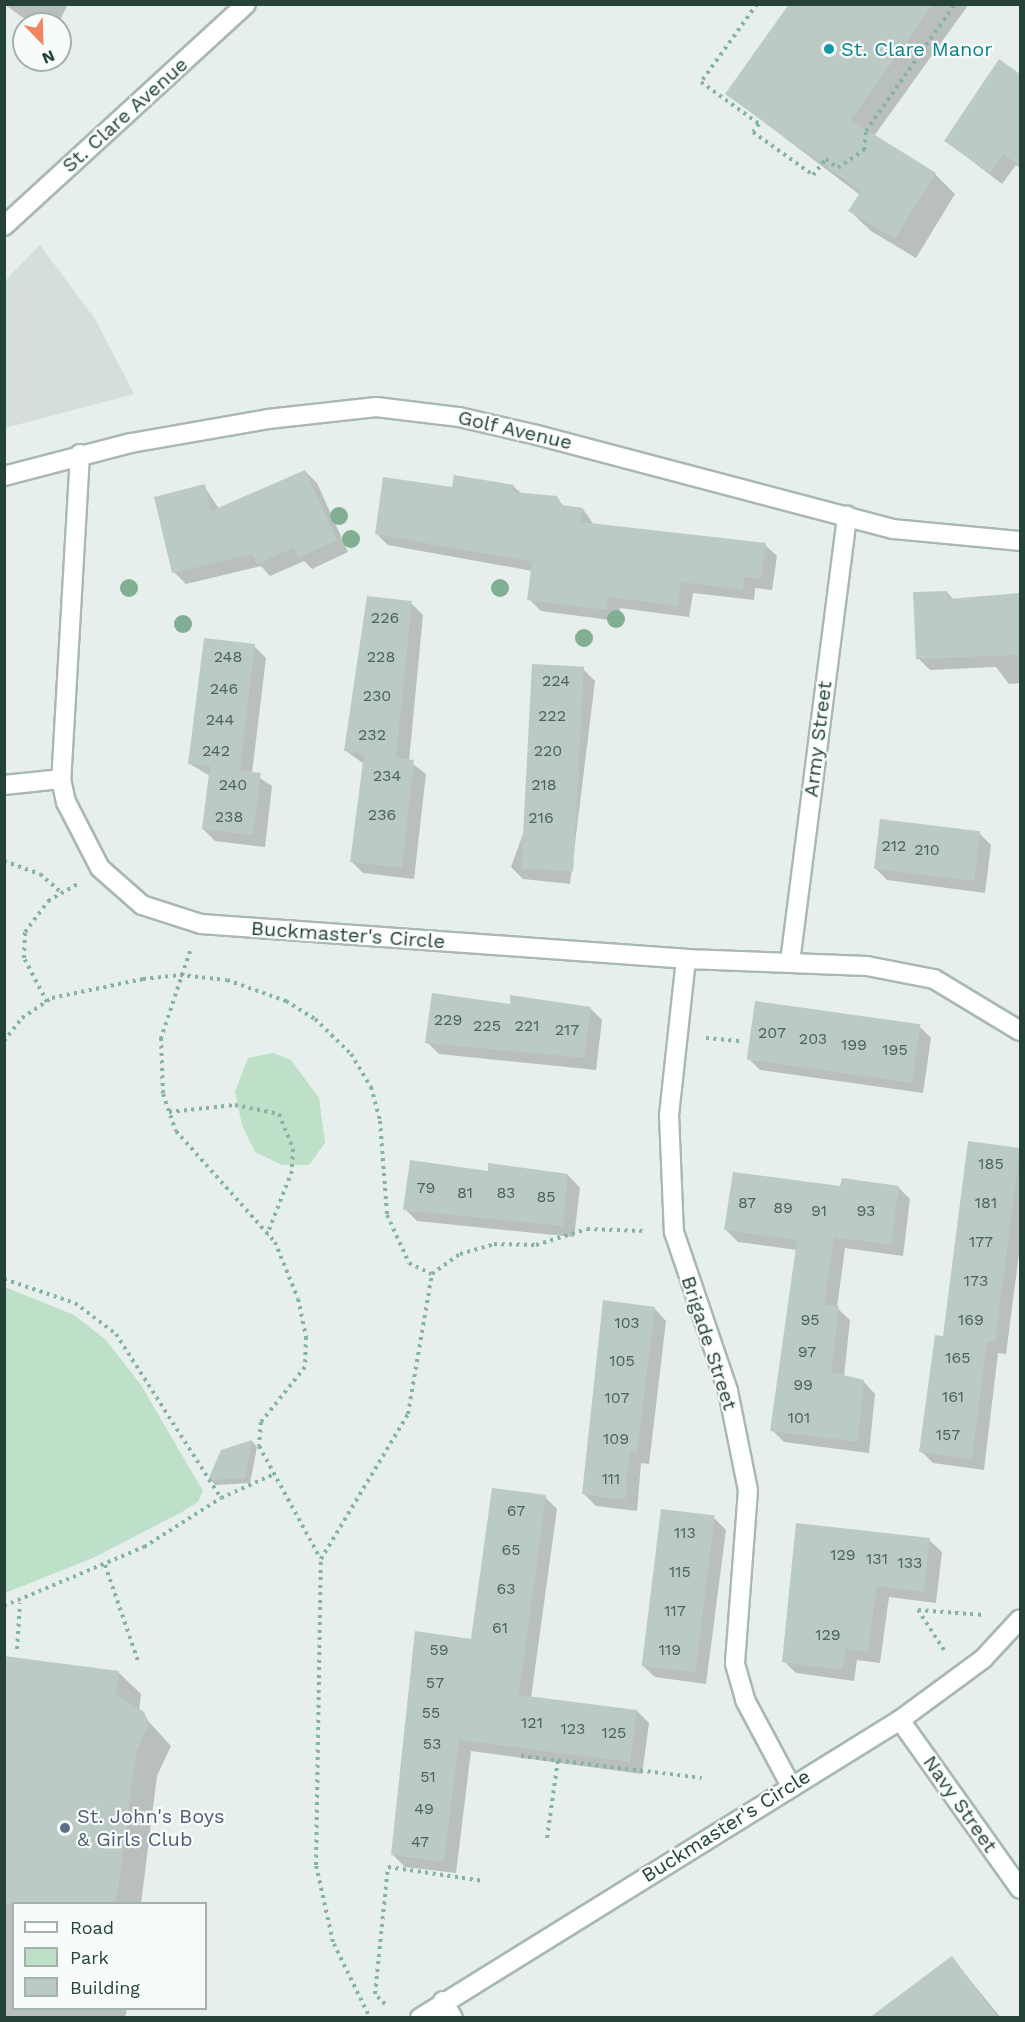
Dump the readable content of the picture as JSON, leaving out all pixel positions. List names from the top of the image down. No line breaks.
{"streets":{"street":["St. Clare Avenue","Golf Avenue","Army Street","Buckmaster's Circle","Brigade Street","Navy Street"]},"crossings":[["Golf Avenue","Army Street"],["Golf Avenue","Buckmaster's Circle"],["Army Street","Buckmaster's Circle"],["Buckmaster's Circle","Brigade Street"],["Buckmaster's Circle","Navy Street"]],"places":["St. Clare Manor","St. John's Boys & Girls Club"],"house_numbers":["226","248","228","224","246","230","222","244","232","242","220","234","240","218","236","238","216","212","210","229","225","221","217","207","203","199","195","185","79","81","83","85","87","181","89","91","93","177","173","95","169","103","97","165","105","99","161","107","101","157","109","111","67","113","65","129","131","133","115","63","117","61","129","59","119","57","55","121","123","125","53","51","49","47"],"legend":["Road","Park","Building"],"north":"bottom right"}
